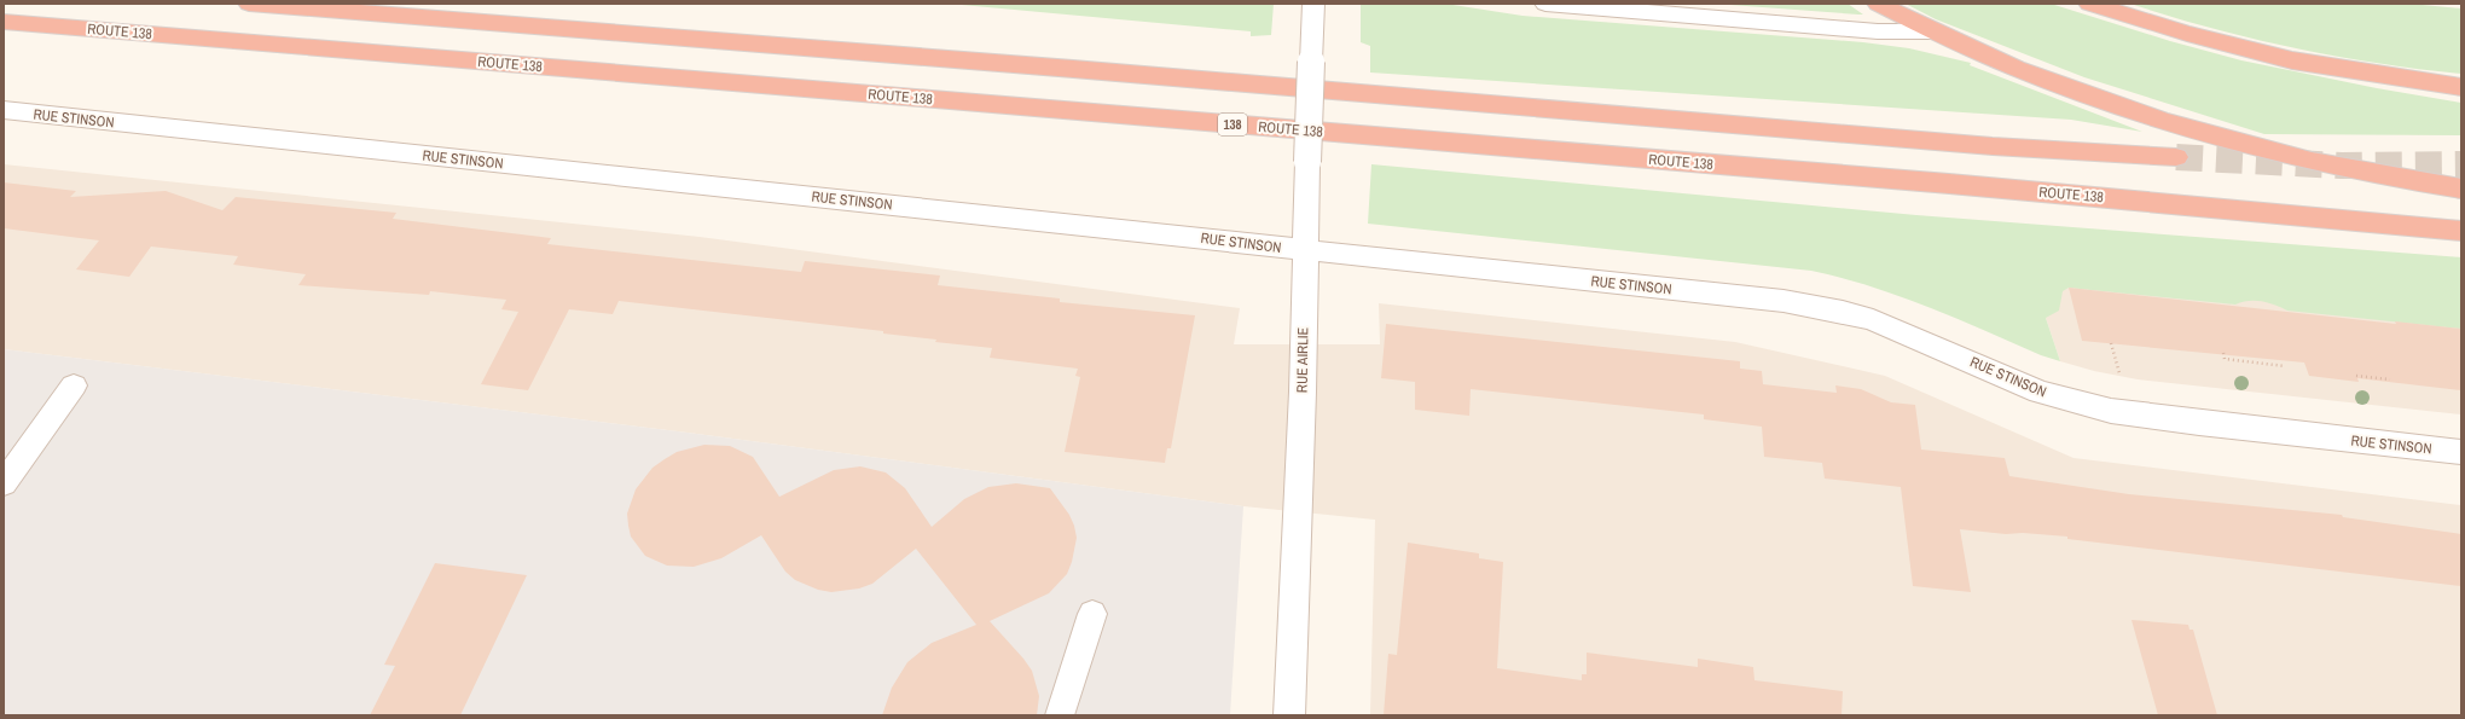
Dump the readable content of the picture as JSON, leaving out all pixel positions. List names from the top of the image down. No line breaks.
{"streets":{"highway":["ROUTE 138","138"],"street":["RUE STINSON","RUE AIRLIE"]},"crossings":[["RUE STINSON","RUE AIRLIE"]]}
